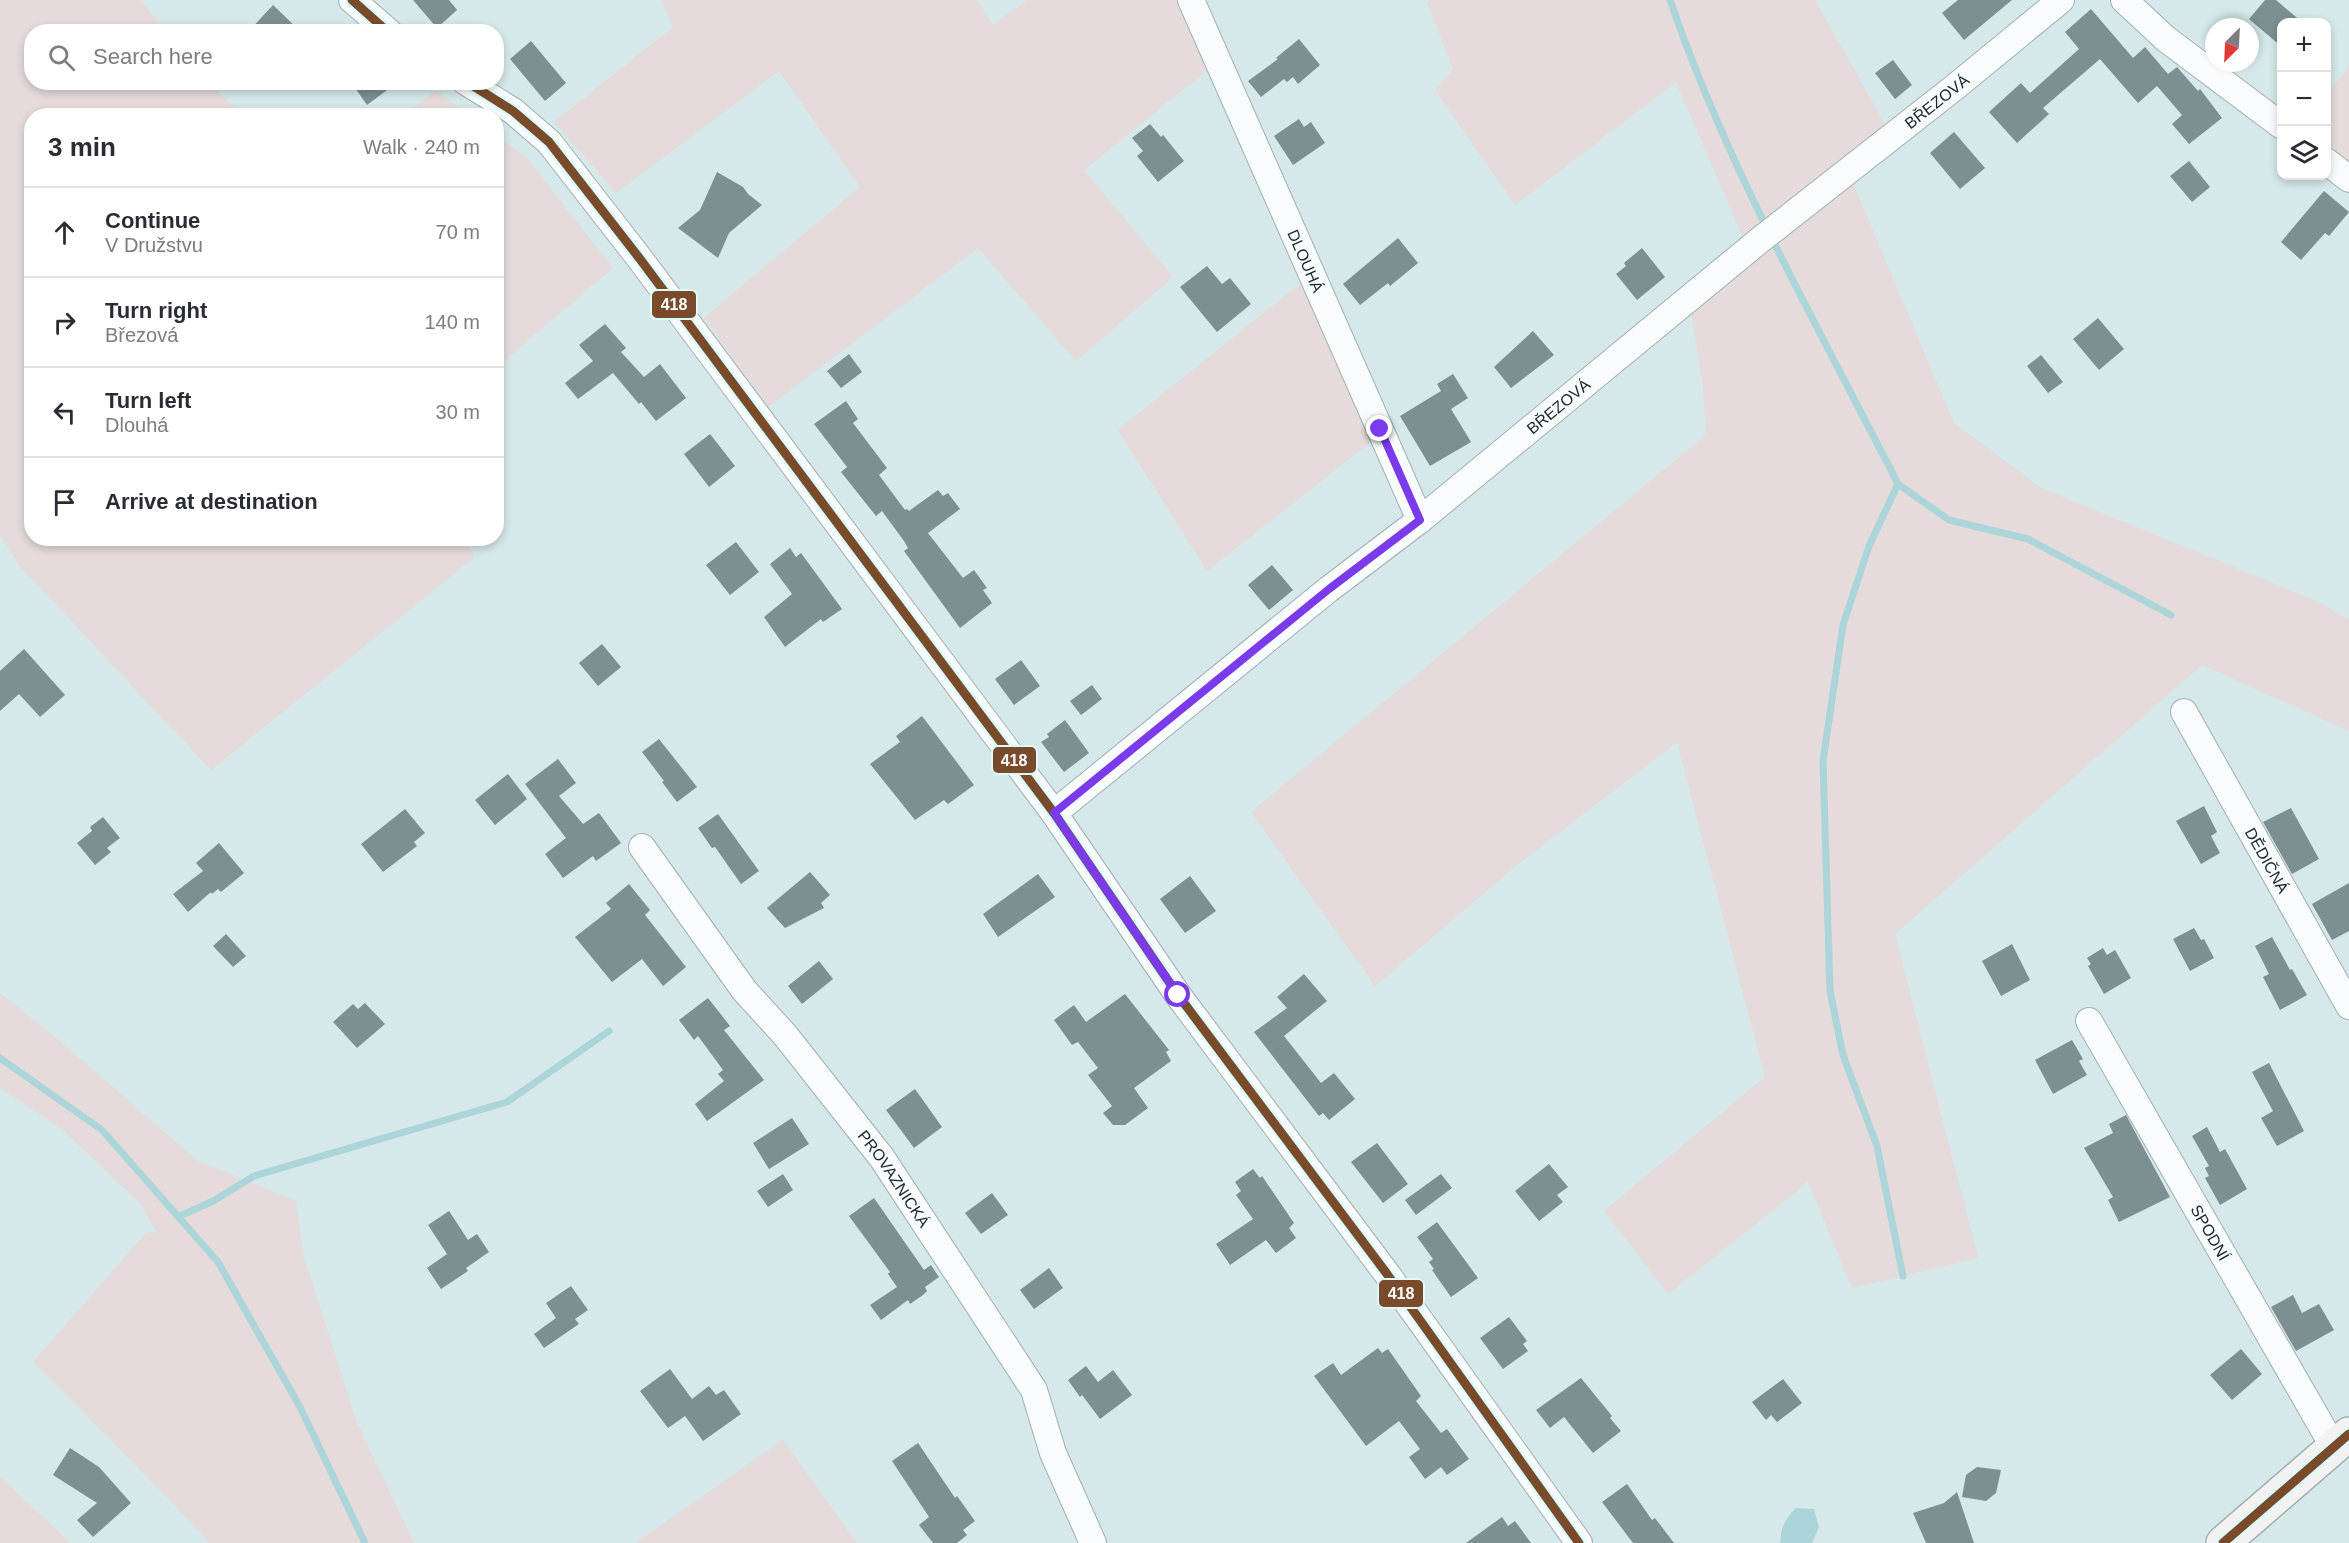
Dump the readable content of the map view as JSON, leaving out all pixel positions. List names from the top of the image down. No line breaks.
{"streets":{"street":["BŘEZOVÁ","DLOUHÁ","DĚDIČNÁ","PROVAZNICKÁ","SPODNÍ"]},"crossings":[["BŘEZOVÁ","DLOUHÁ"]],"lines":["transit line 418"],"north":"bottom left","page":{"map_buttons":["+","−"],"search":"Search here","heading":["3 min","Walk · 240 m"],"list":[["Continue","V Družstvu","70 m"],["Turn right","Březová","140 m"],["Turn left","Dlouhá","30 m"],"Arrive at destination"]}}
